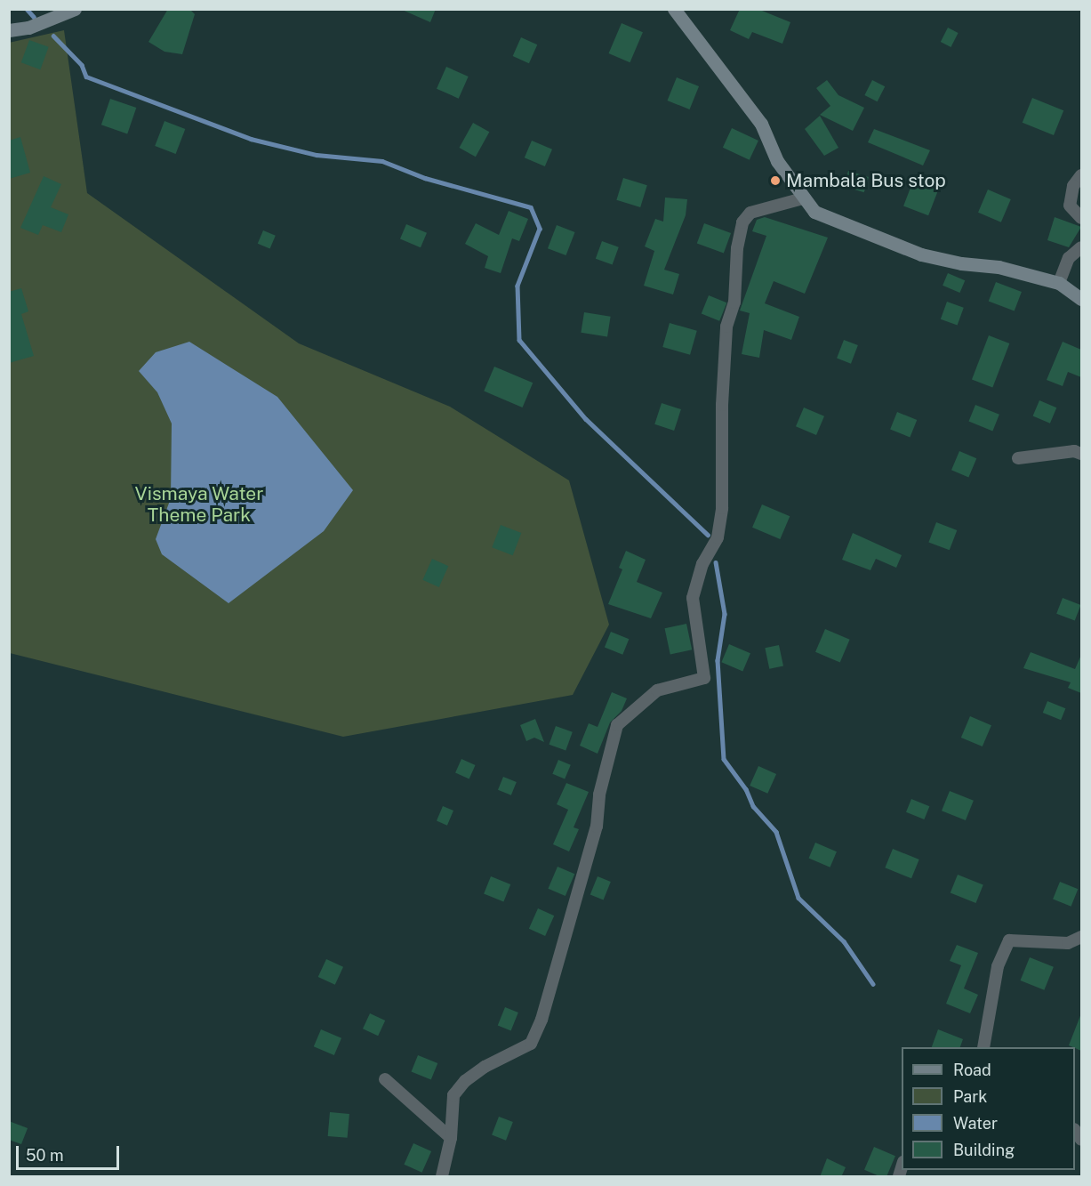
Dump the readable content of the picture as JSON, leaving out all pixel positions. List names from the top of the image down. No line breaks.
{"parks":["Vismaya Water Theme Park"],"places":["Mambala Bus stop"],"legend":["Road","Park","Water","Building"],"scale_bar":"50 m"}
